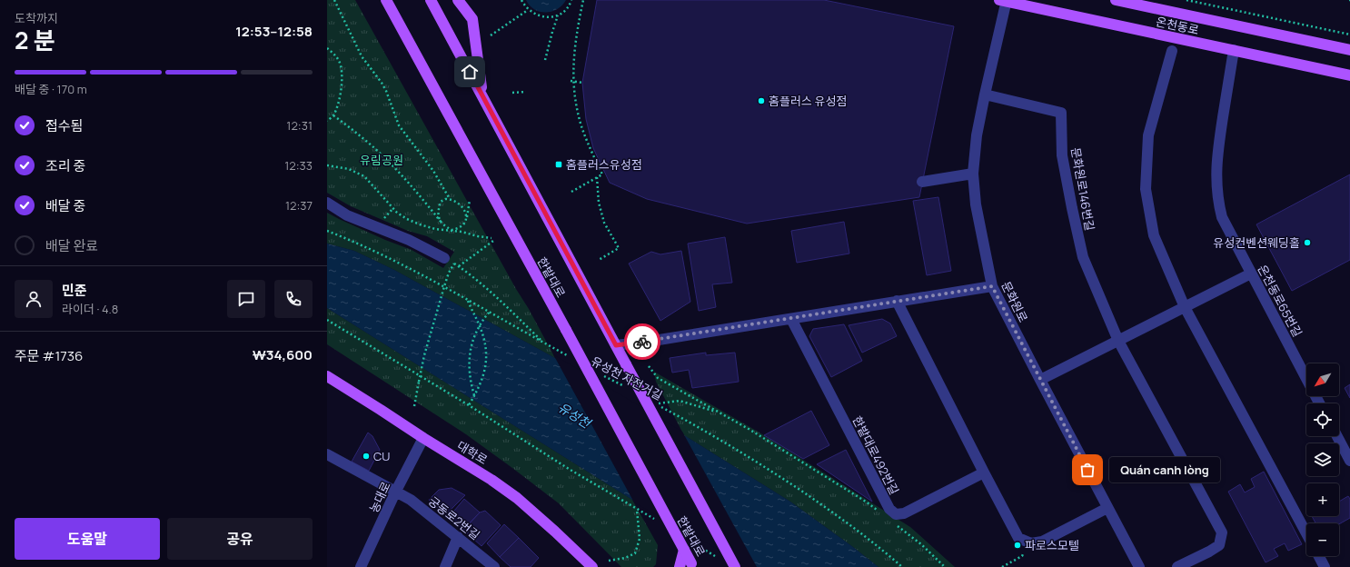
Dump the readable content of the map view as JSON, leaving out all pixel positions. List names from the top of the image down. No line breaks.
{"streets":{"main road":["온천동로","한밭대로","대학로"],"street":["문화원로146번길","온천동로65번길","문화원로","한밭대로492번길","농대로","궁동로2번길"],"path":["유성천 자전거길"]},"crossings":[["온천동로","온천동로65번길"],["온천동로","문화원로"],["문화원로146번길","문화원로"],["대학로","농대로"],["농대로","궁동로2번길"]],"water":["유성천"],"parks":["유림공원"],"places":{"other":["홈플러스 유성점","유성컨벤션웨딩홀","CU","Quán canh lòng","파로스모텔"],"transit":["홈플러스유성점"]},"north":"bottom left","page":{"heading":["2 분","도착까지","12:53–12:58"],"panel":["민준","라이더 · 4.8","주문 #1736","₩34,600"],"bar":"배달 중 · 170 m","list":[["접수됨","12:31"],["조리 중","12:33"],["배달 중","12:37"],"배달 완료"],"map_buttons":["+","−"],"bubble":"Quán canh lòng","buttons":["도움말","공유"]}}
